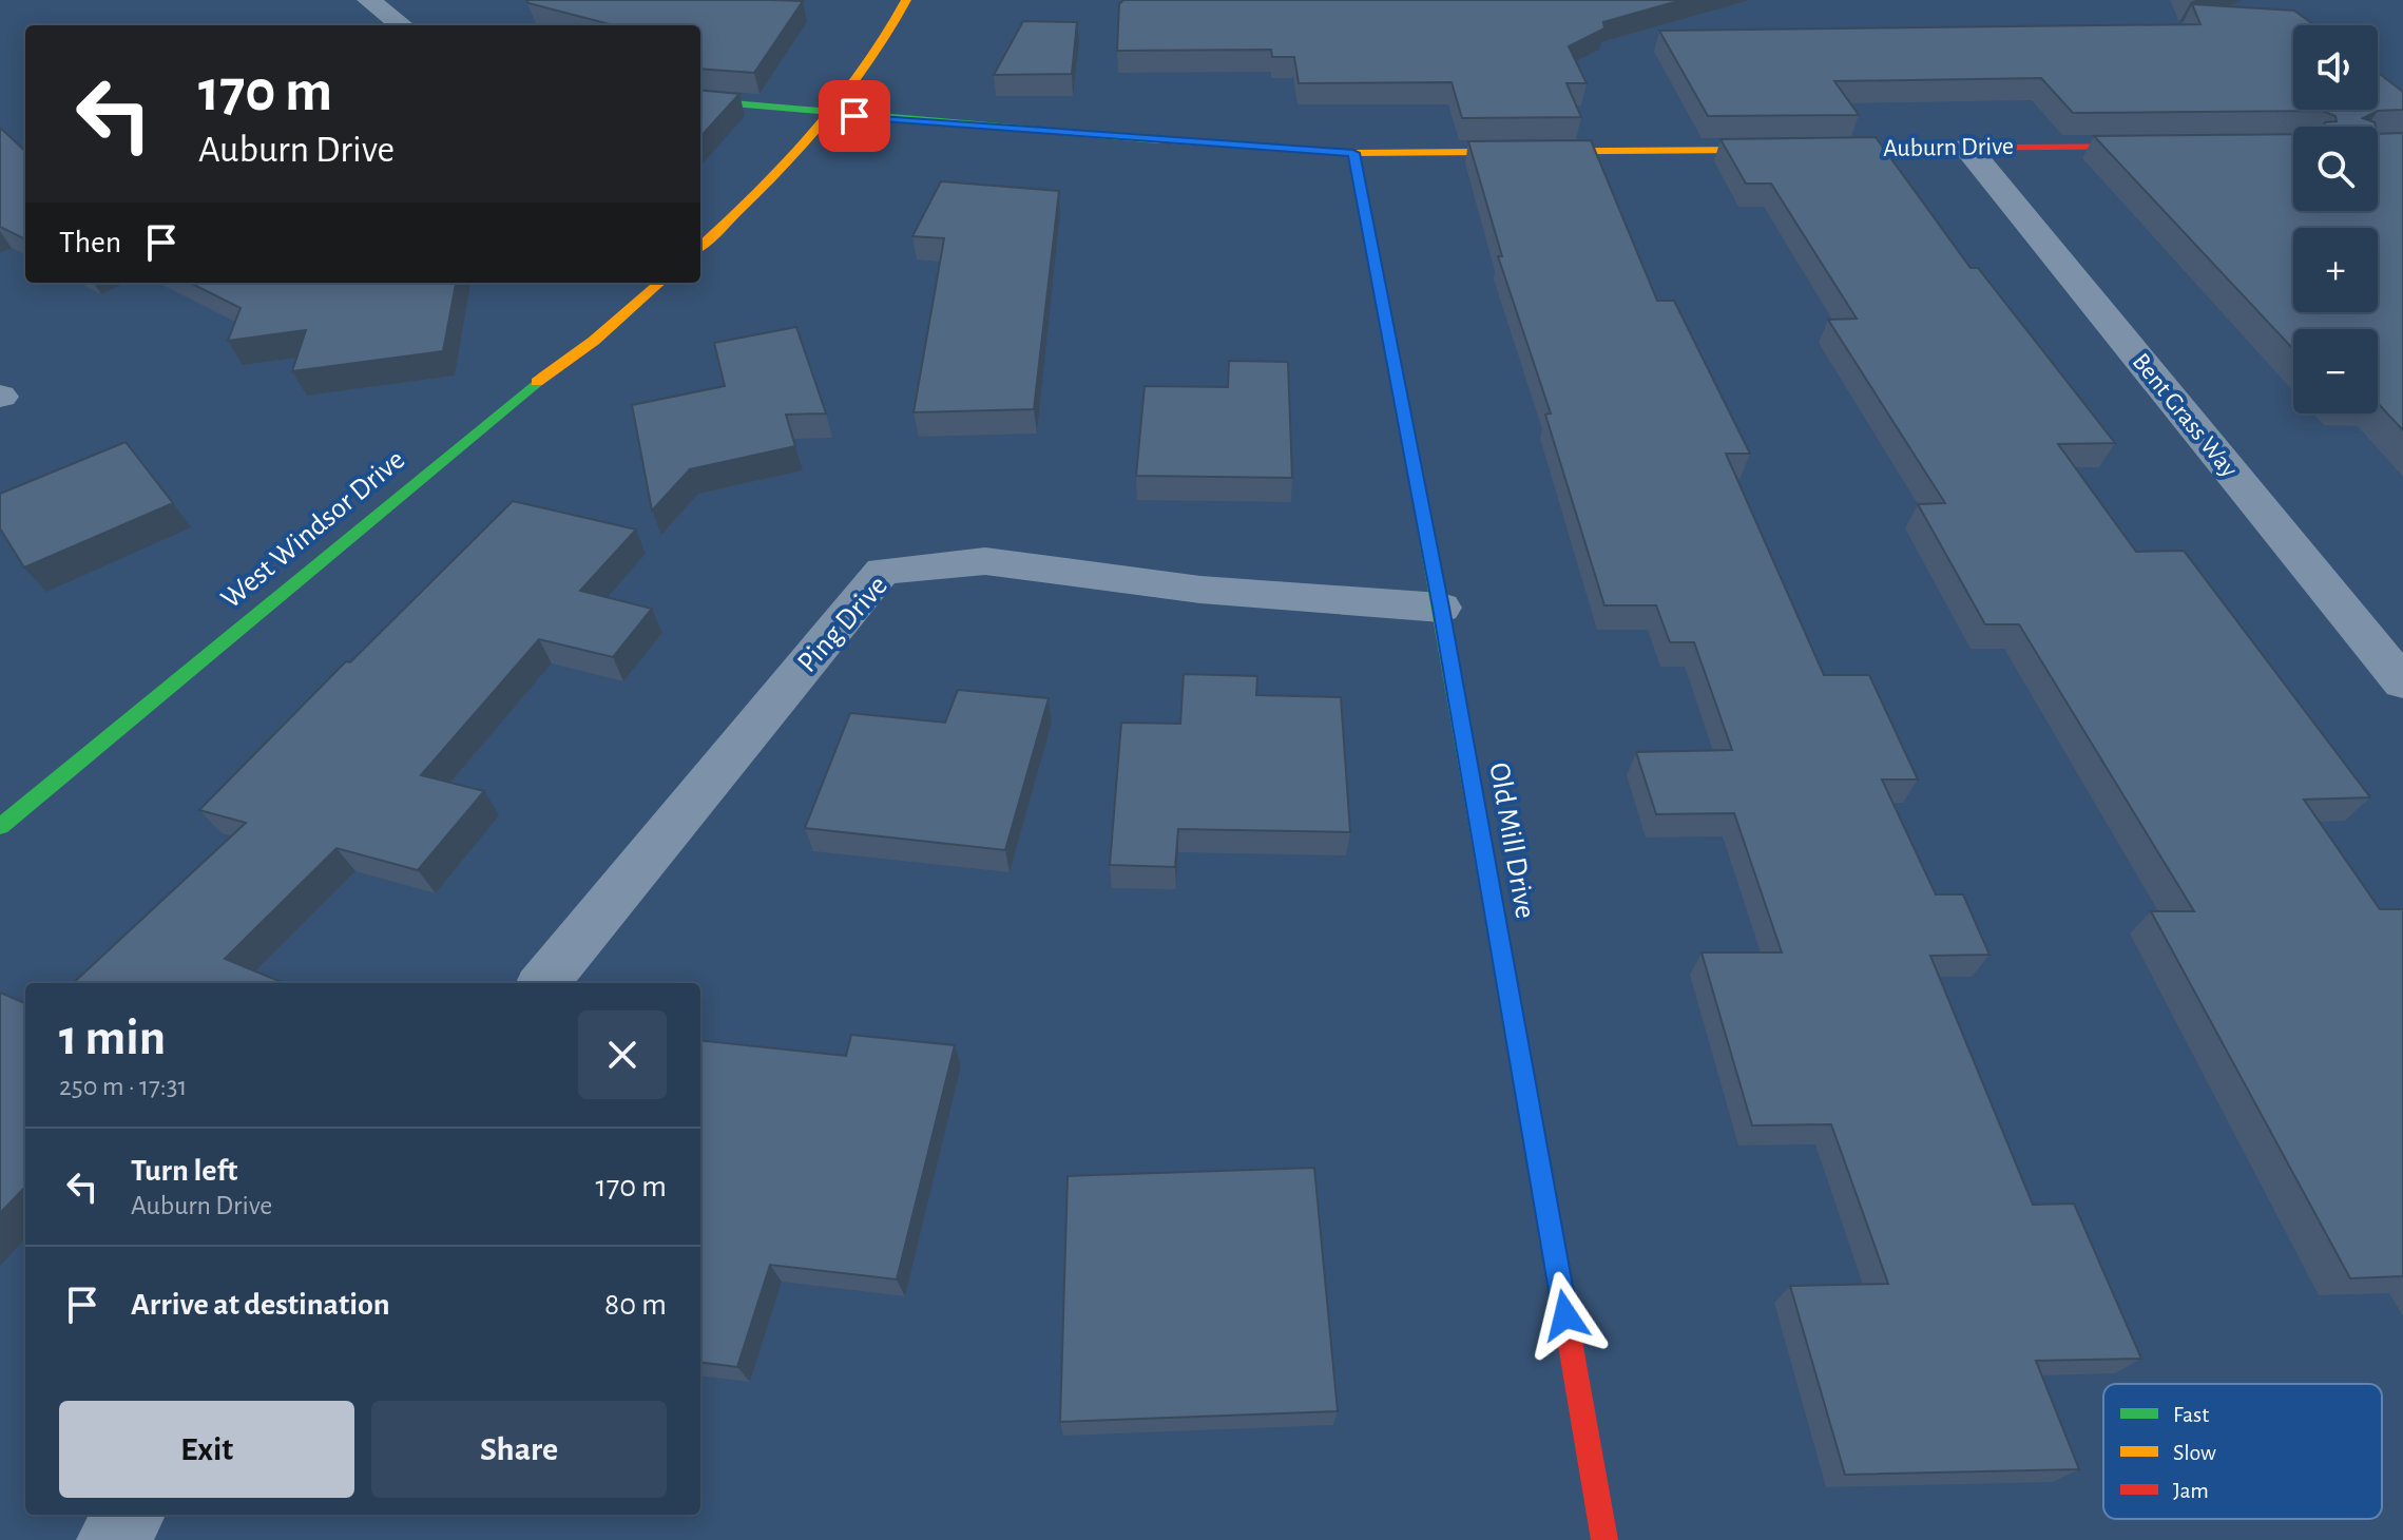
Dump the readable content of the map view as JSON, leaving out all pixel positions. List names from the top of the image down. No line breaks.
{"streets":{"street":["Auburn Drive","Bent Grass Way","West Windsor Drive","Ping Drive","Old Mill Drive"]},"crossings":[["Auburn Drive","Bent Grass Way"],["Auburn Drive","Old Mill Drive"],["Ping Drive","Old Mill Drive"]],"legend":["Fast","Slow","Jam"],"page":{"map_buttons":["+","−"],"turn":["170 m","Auburn Drive"],"then":"Then","heading":["1 min","250 m · 17:31"],"list":[{"name":"Turn left","note":"Auburn Drive","value":"170 m"},{"name":"Arrive at destination","value":"80 m"}],"buttons":["Exit","Share"]}}
